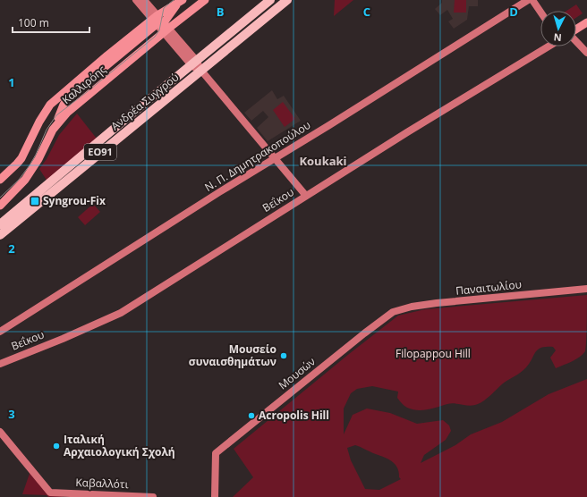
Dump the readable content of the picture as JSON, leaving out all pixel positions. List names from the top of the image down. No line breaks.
{"streets":{"highway":["Ανδρέα Συγγρού","ΕΟ91"],"main road":["Καλλιρόης"],"street":["Ν. Π. Δημητρακοπούλου","Βεΐκου","Παναιτωλίου","Μουσών","Καβαλλότι"]},"crossings":[["Παναιτωλίου","Μουσών"]],"districts":["Koukaki"],"parks":["Filopappou Hill"],"places":{"transit":["Syngrou-Fix"],"other":["Μουσείο συναισθημάτων","Acropolis Hill","Ιταλική Αρχαιολογική Σχολή"]},"scale_bar":"100 m","north":"bottom","grid":{"columns":["B","C","D"],"rows":["1","2","3"]}}
